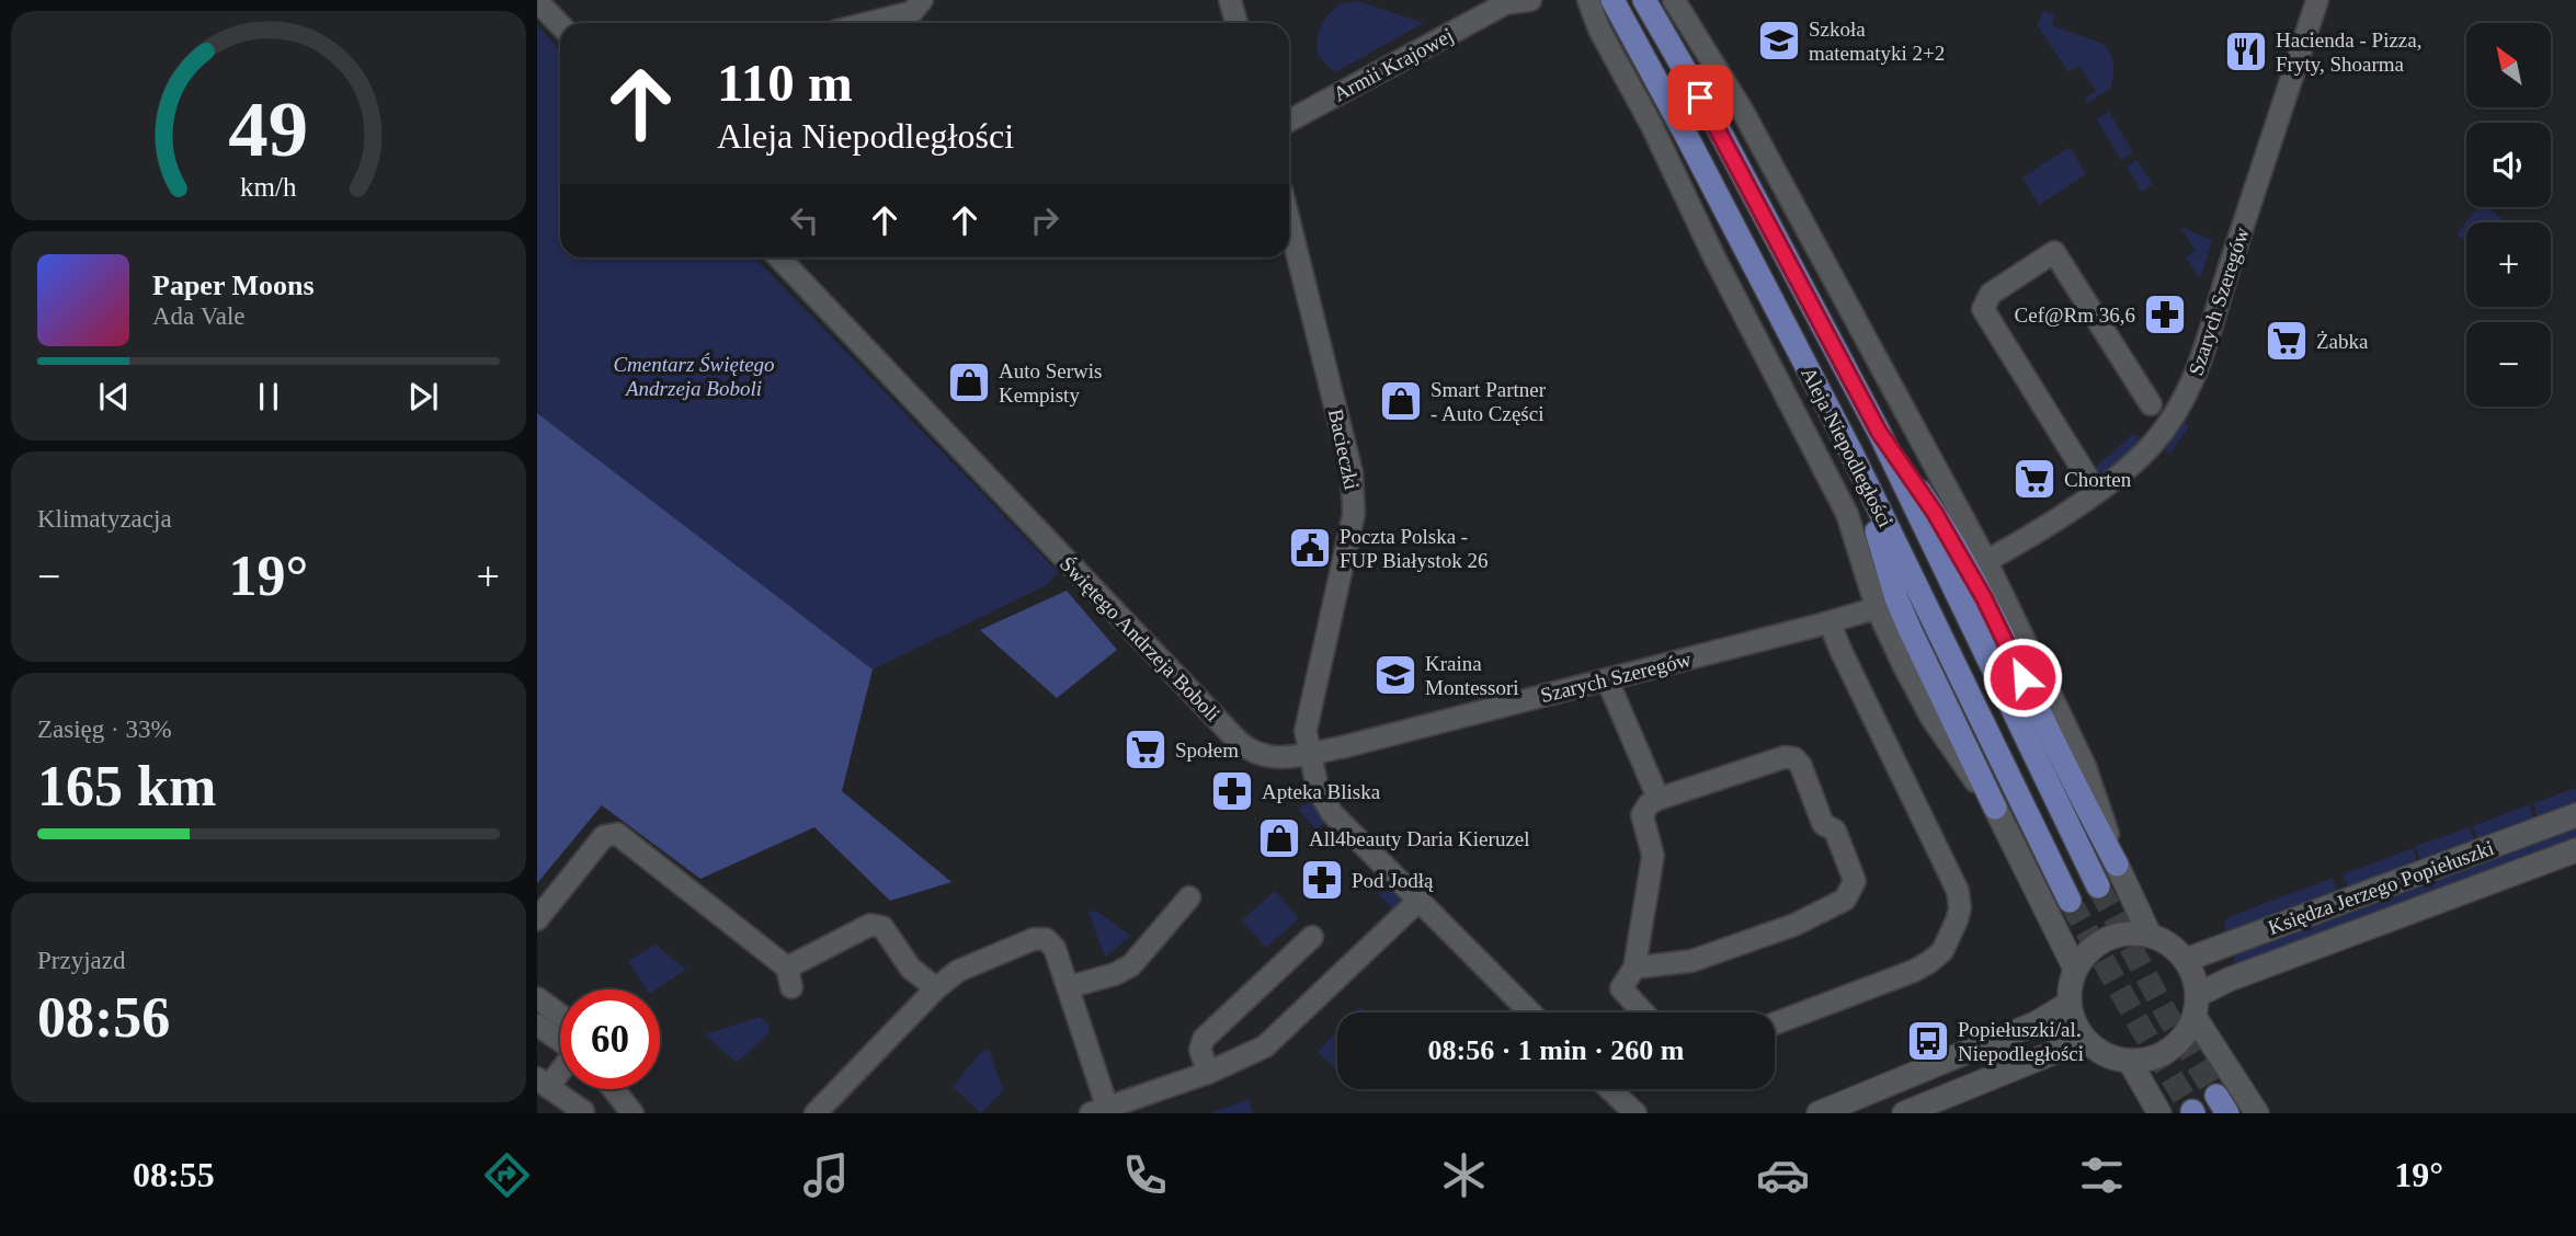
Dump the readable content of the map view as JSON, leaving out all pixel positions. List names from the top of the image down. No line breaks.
{"streets":{"main road":["Aleja Niepodległości","Księdza Jerzego Popiełuszki"],"street":["Armii Krajowej","Szarych Szeregów","Bacieczki","Świętego Andrzeja Boboli"]},"crossings":[["Szarych Szeregów","Bacieczki"],["Szarych Szeregów","Świętego Andrzeja Boboli"],["Bacieczki","Świętego Andrzeja Boboli"]],"parks":["Cmentarz Świętego Andrzeja Boboli"],"places":{"school or university":["Szkoła matematyki 2+2","Kraina Montessori"],"restaurant":["Hacienda - Pizza, Fryty, Shoarma"],"pharmacy":["Cef@Rm 36,6","Apteka Bliska","Pod Jodłą"],"supermarket":["Żabka","Chorten","Społem"],"shop":["Auto Serwis Kempisty","Smart Partner - Auto Części","All4beauty Daria Kieruzel"],"public building":["Poczta Polska - FUP Białystok 26"],"bus stop":["Popiełuszki/al. Niepodległości"]},"north":"top left","page":{"map_buttons":["+","−"],"turn":["110 m","Aleja Niepodległości"],"song":["Paper Moons","Ada Vale"],"tile":["Klimatyzacja",["Zasięg · 33%","165 km"],["Przyjazd","08:56"]],"heat":["−","19°","+"],"limit":"60","trip":"08:56 · 1 min · 260 m","tabs":["08:55","19°"],"gauge":["49","km/h"]}}
